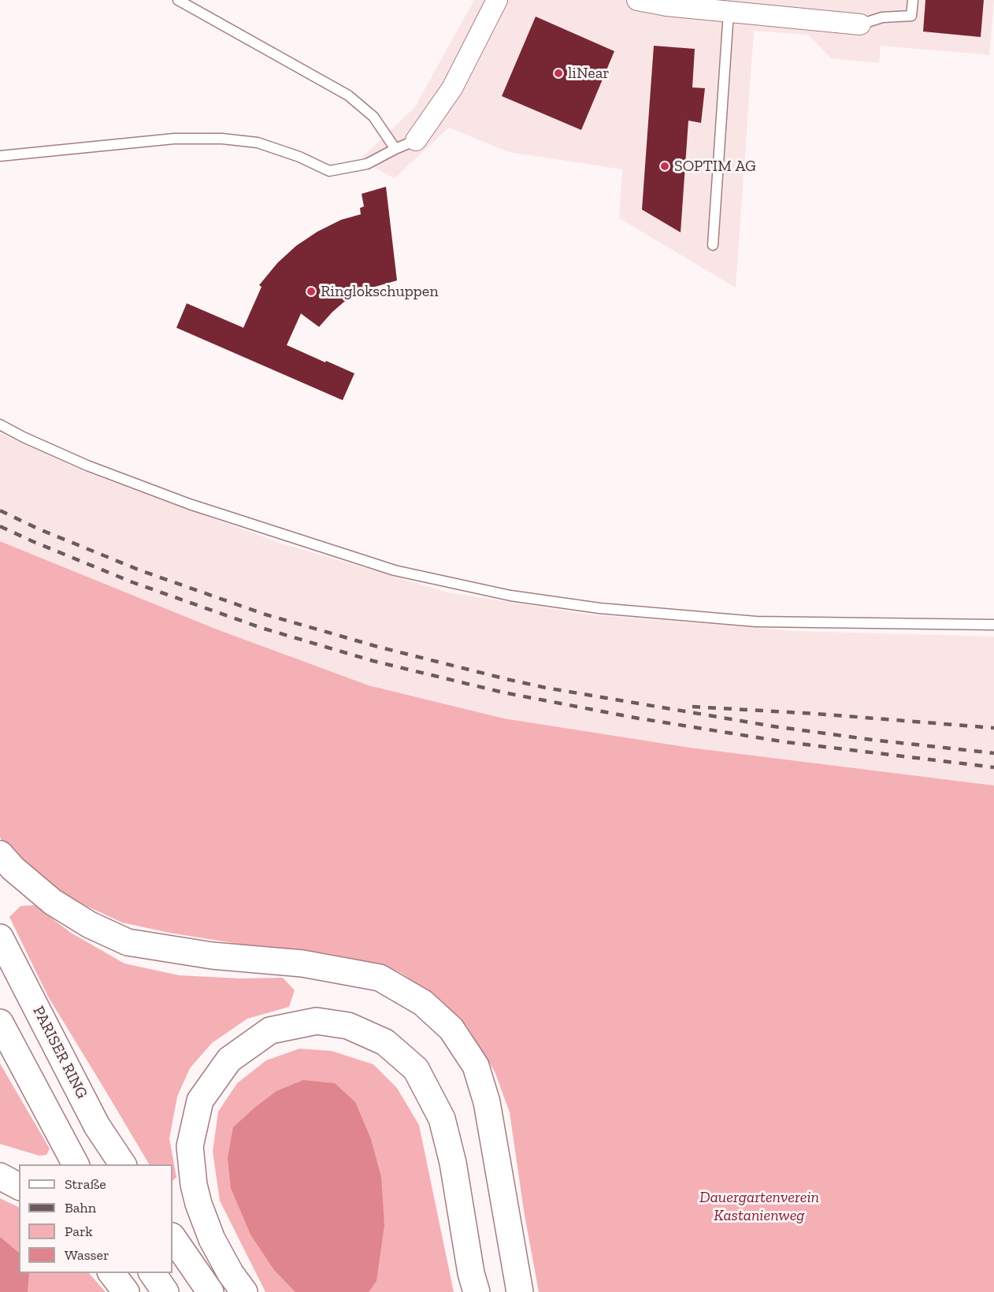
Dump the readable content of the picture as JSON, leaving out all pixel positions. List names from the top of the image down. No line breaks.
{"streets":{"highway":["PARISER RING"]},"parks":["Dauergartenverein Kastanienweg"],"places":["liNear","SOPTIM AG","Ringlokschuppen"],"legend":["Straße","Bahn","Park","Wasser"]}
